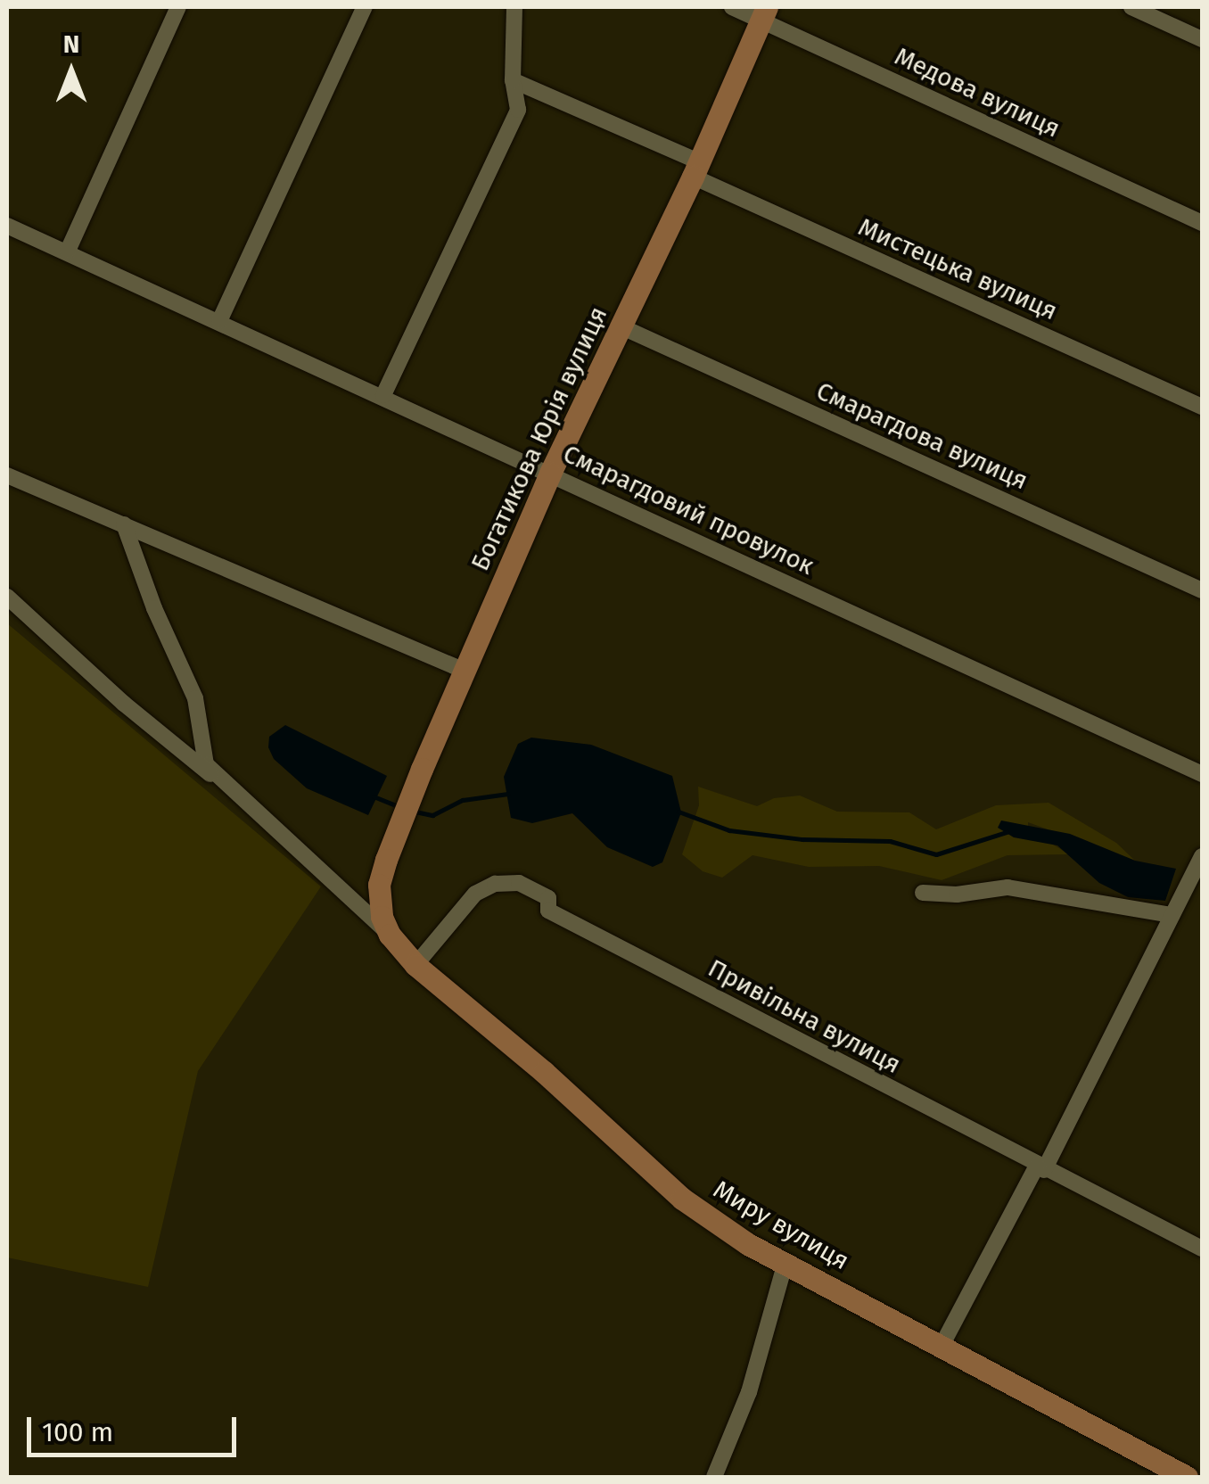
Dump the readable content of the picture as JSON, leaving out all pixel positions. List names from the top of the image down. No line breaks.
{"streets":{"street":["Медова вулиця","Мистецька вулиця","Смарагдова вулиця","Богатикова Юрія вулиця","Смарагдовий провулок","Привільна вулиця","Миру вулиця"]},"crossings":[["Медова вулиця","Богатикова Юрія вулиця"],["Мистецька вулиця","Богатикова Юрія вулиця"],["Смарагдова вулиця","Богатикова Юрія вулиця"],["Богатикова Юрія вулиця","Смарагдовий провулок"],["Богатикова Юрія вулиця","Миру вулиця"],["Привільна вулиця","Миру вулиця"]],"scale_bar":"100 m","north":"top"}
